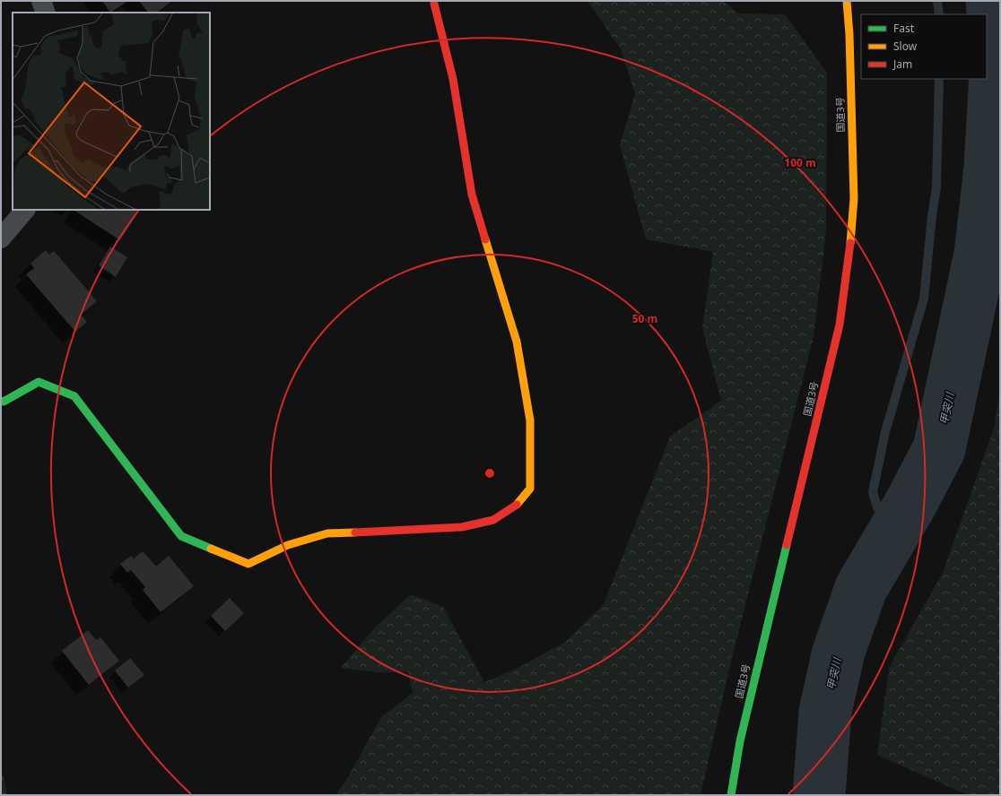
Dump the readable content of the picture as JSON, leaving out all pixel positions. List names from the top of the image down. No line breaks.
{"streets":{"main road":["国道3号"]},"water":["甲突川"],"legend":["Fast","Slow","Jam"],"rings":["100 m","50 m"]}
